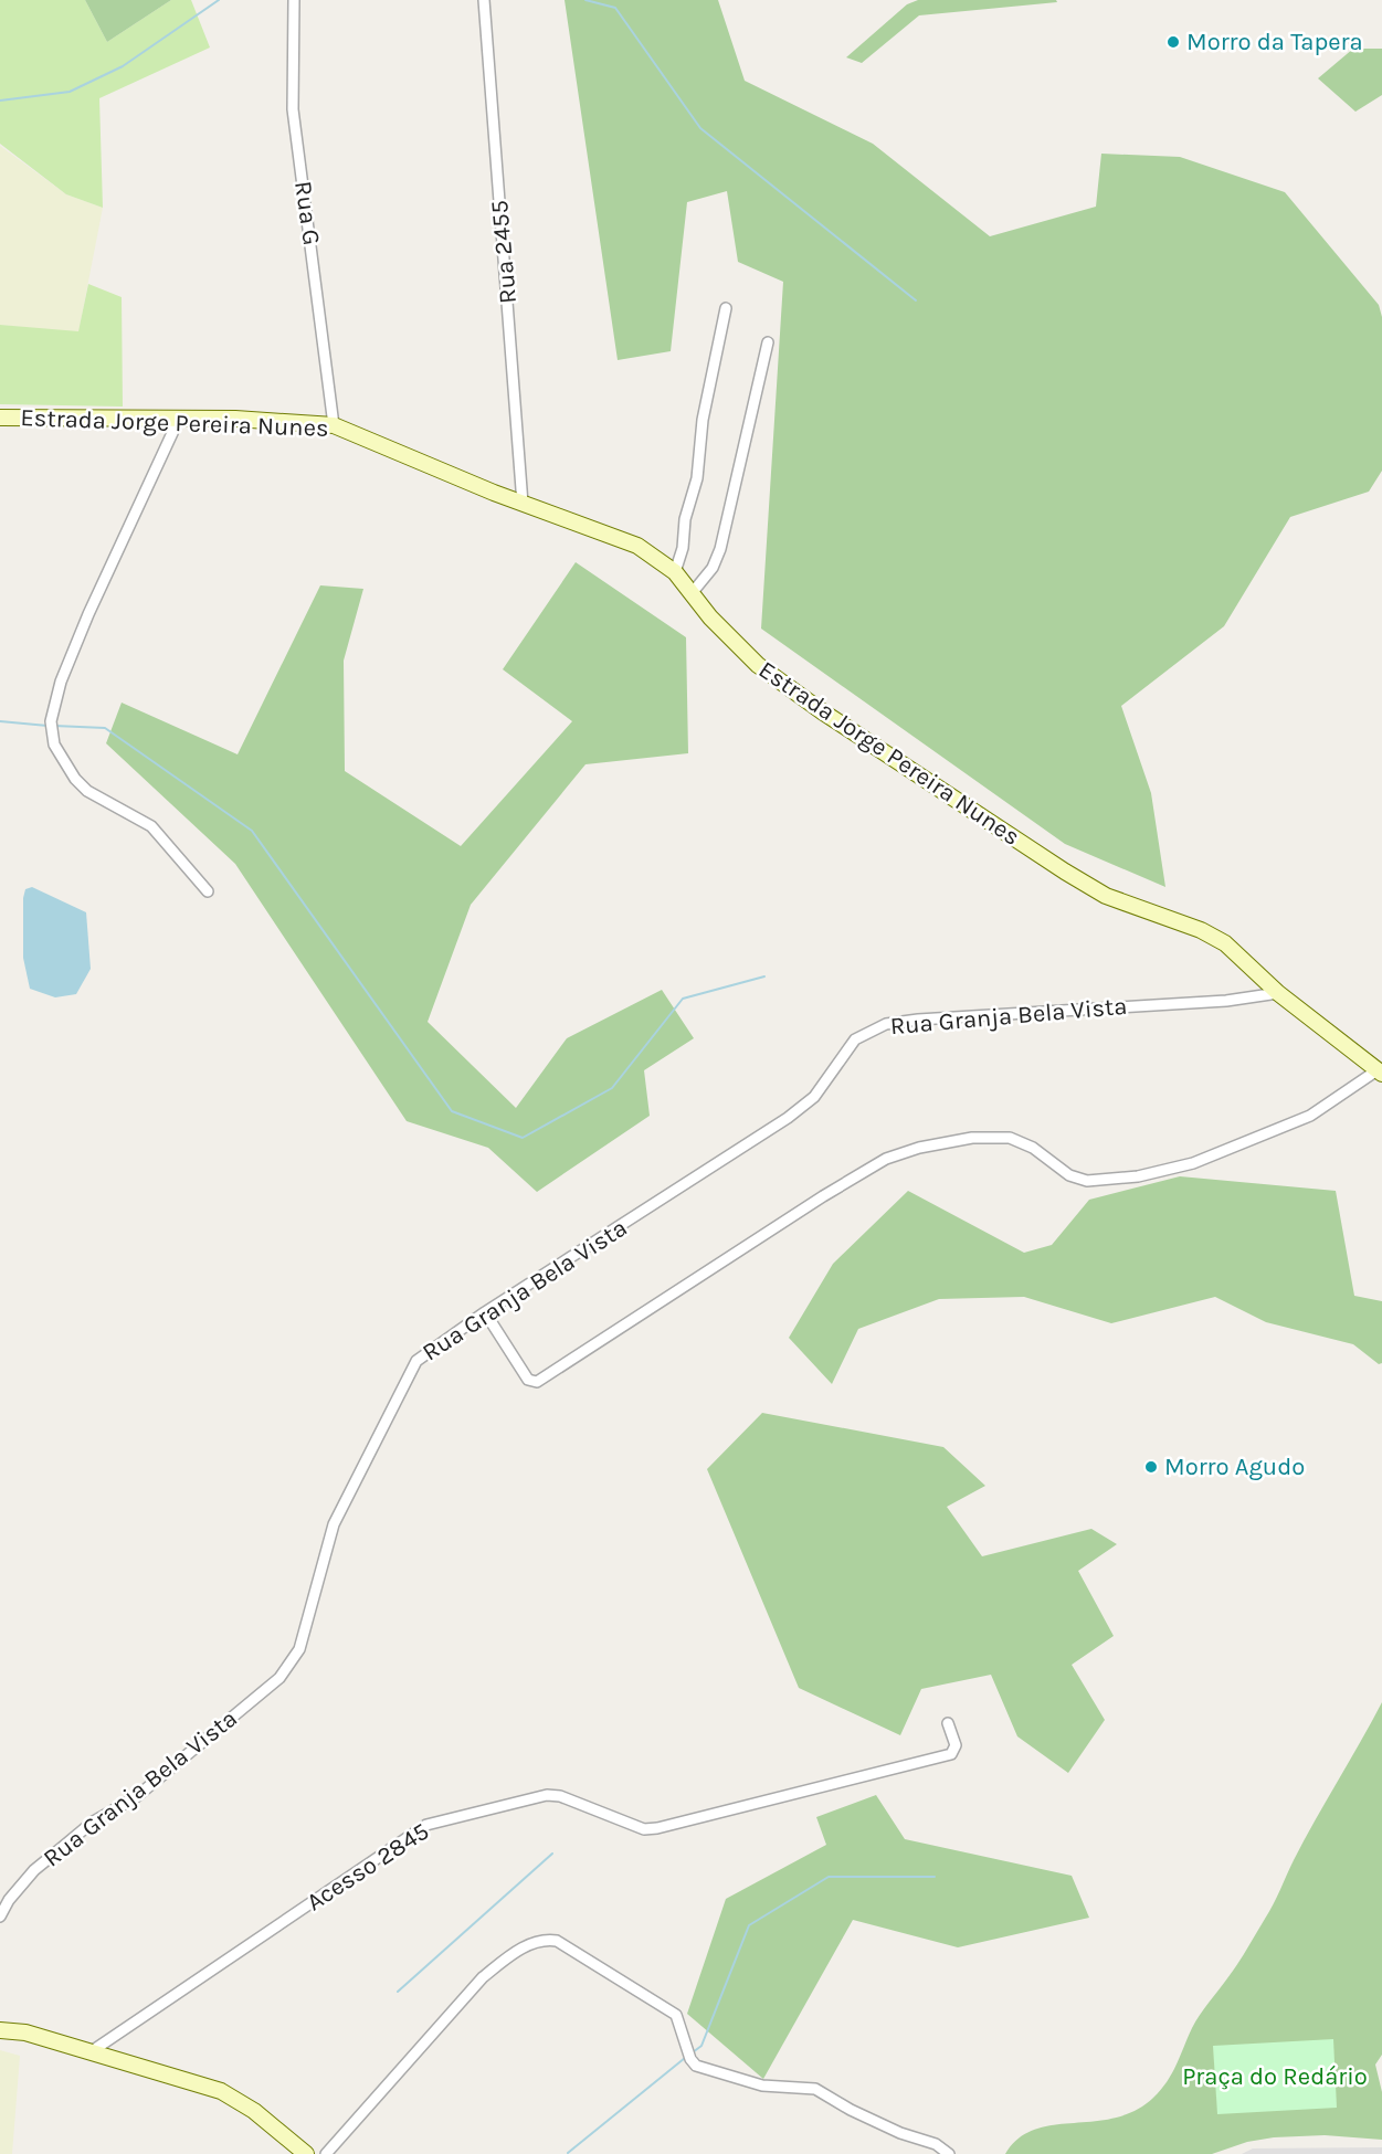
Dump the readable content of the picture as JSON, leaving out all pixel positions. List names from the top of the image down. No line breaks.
{"streets":{"street":["Rua G","Rua 2455","Estrada Jorge Pereira Nunes","Rua Granja Bela Vista","Acesso 2845"]},"crossings":[["Rua G","Estrada Jorge Pereira Nunes"],["Rua 2455","Estrada Jorge Pereira Nunes"],["Estrada Jorge Pereira Nunes","Rua Granja Bela Vista"]],"parks":["Praça do Redário"],"places":["Morro da Tapera","Morro Agudo"]}
